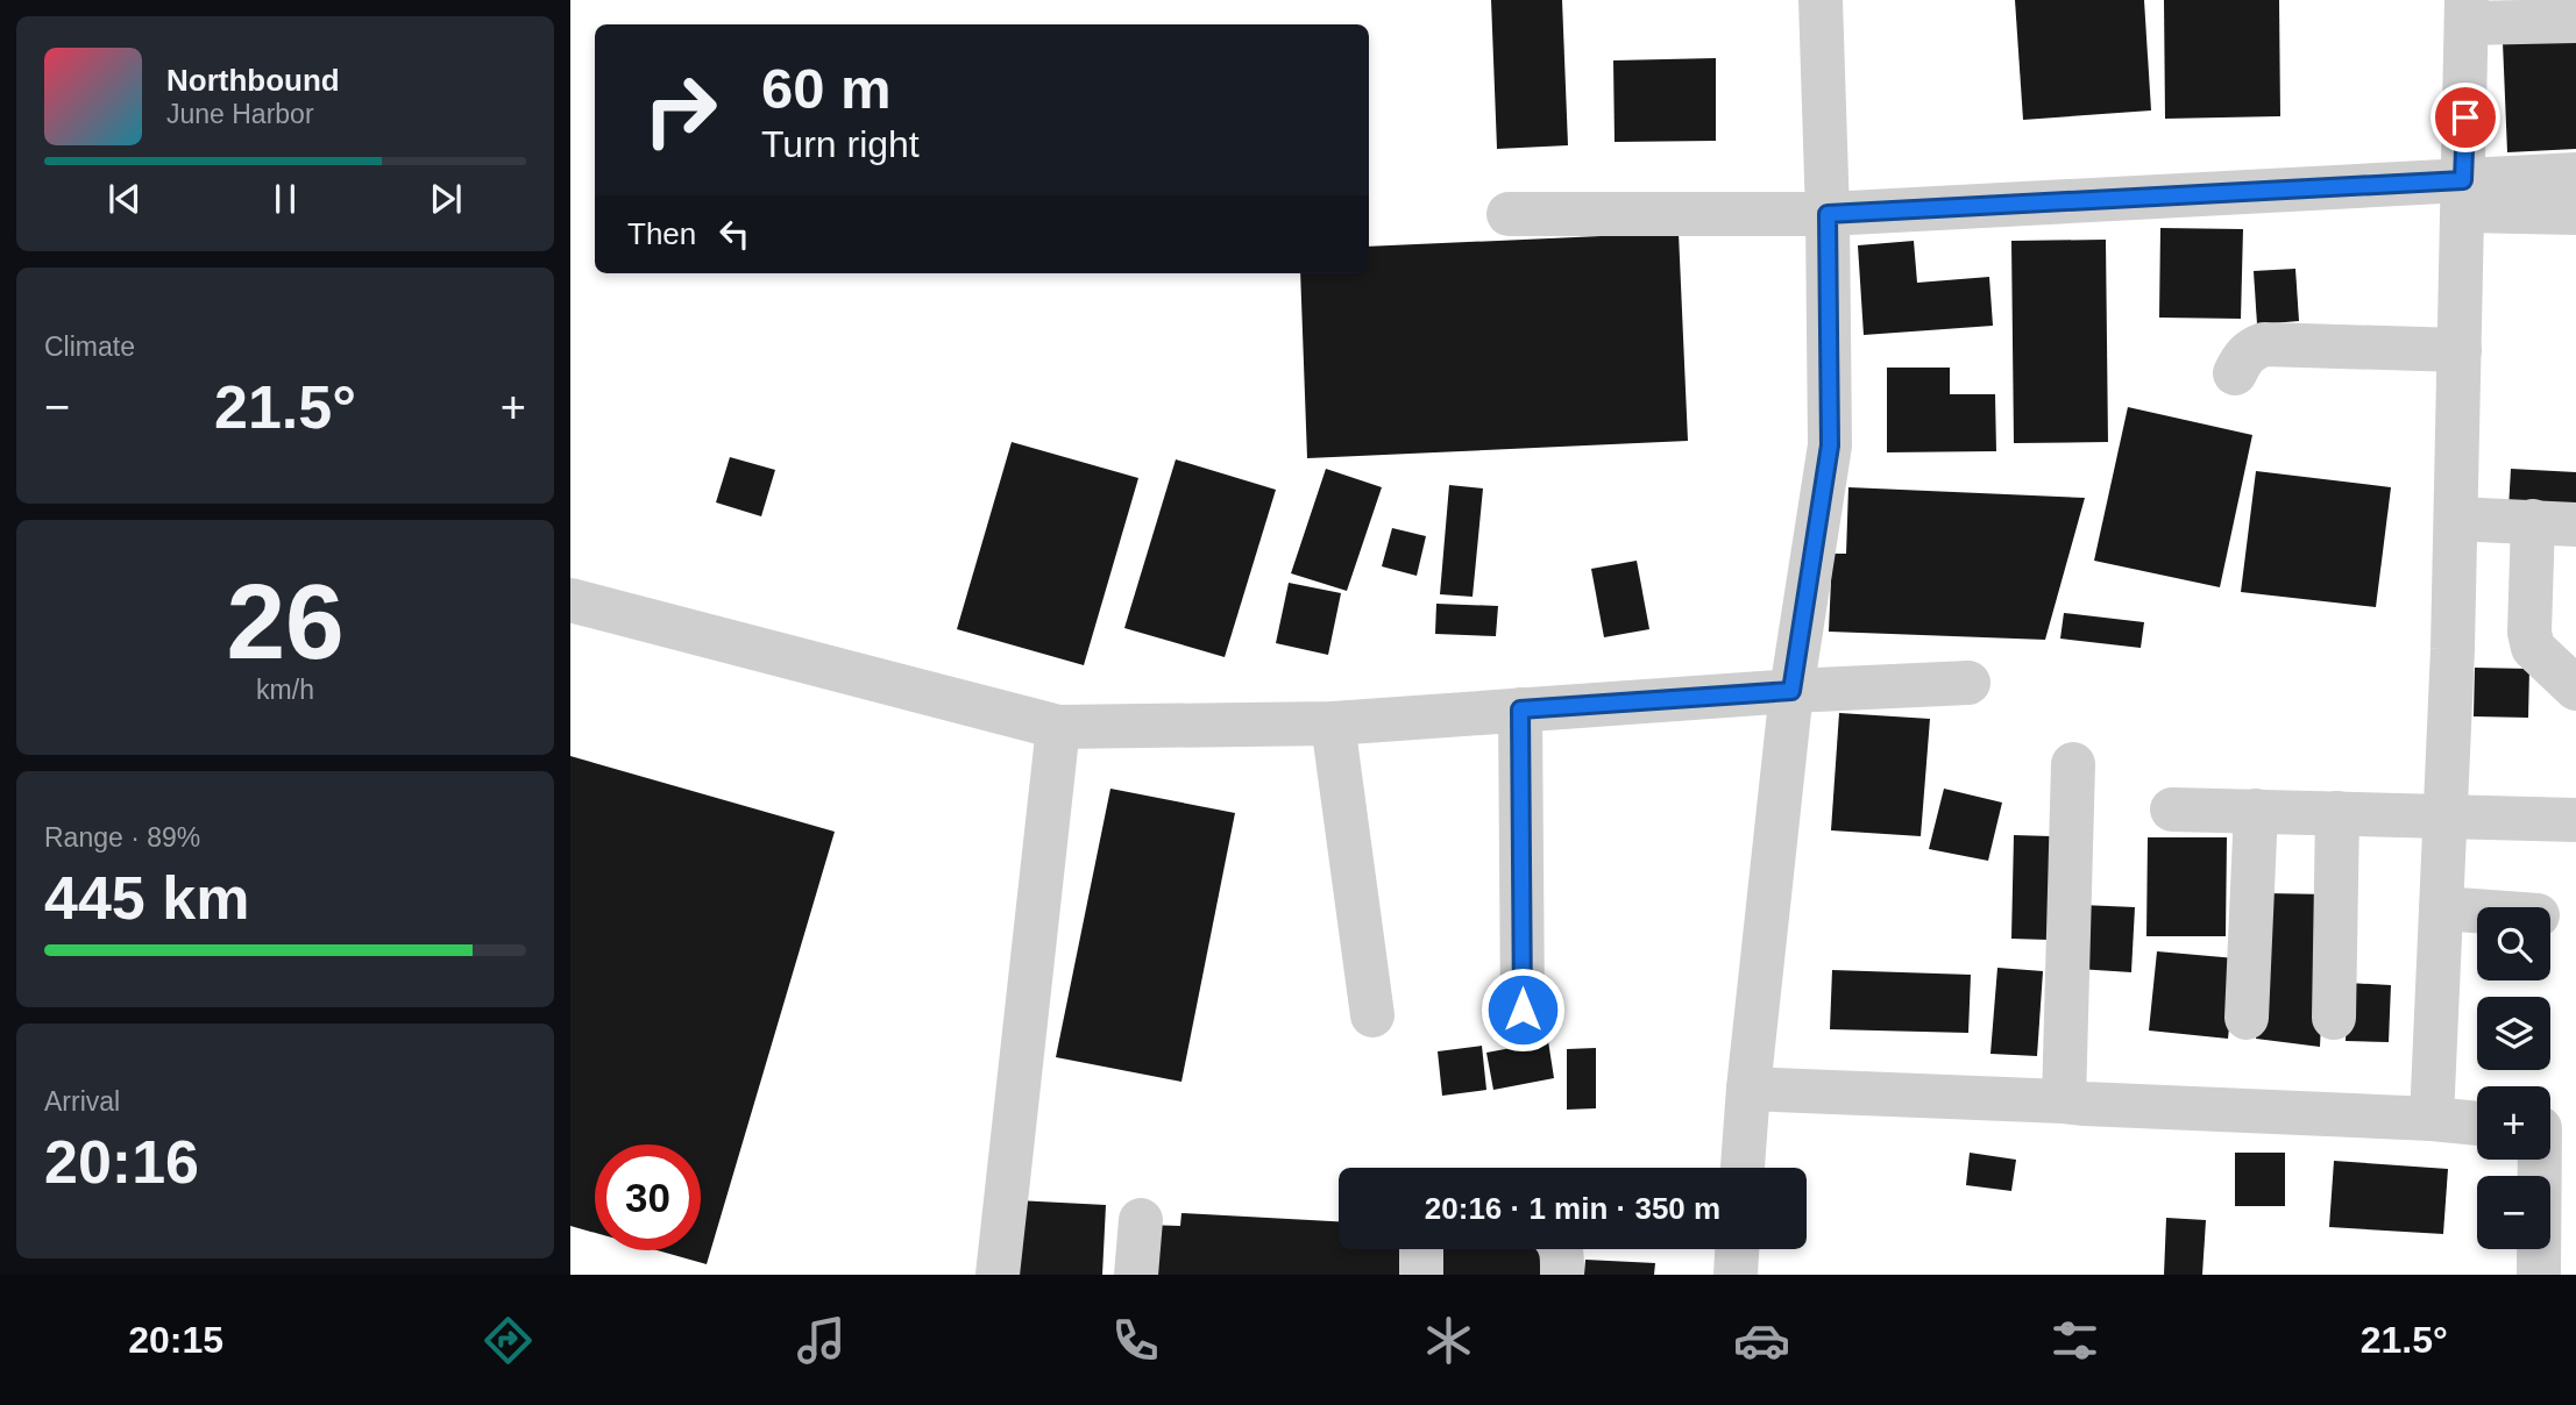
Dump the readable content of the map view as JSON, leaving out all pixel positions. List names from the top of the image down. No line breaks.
{"page":{"turn":["60 m","Turn right"],"song":["Northbound","June Harbor"],"then":"Then","tile":["Climate",["26","km/h"],["Range · 89%","445 km"],["Arrival","20:16"]],"heat":["−","21.5°","+"],"map_buttons":["+","−"],"limit":"30","trip":"20:16 · 1 min · 350 m","tabs":["20:15","21.5°"]}}
